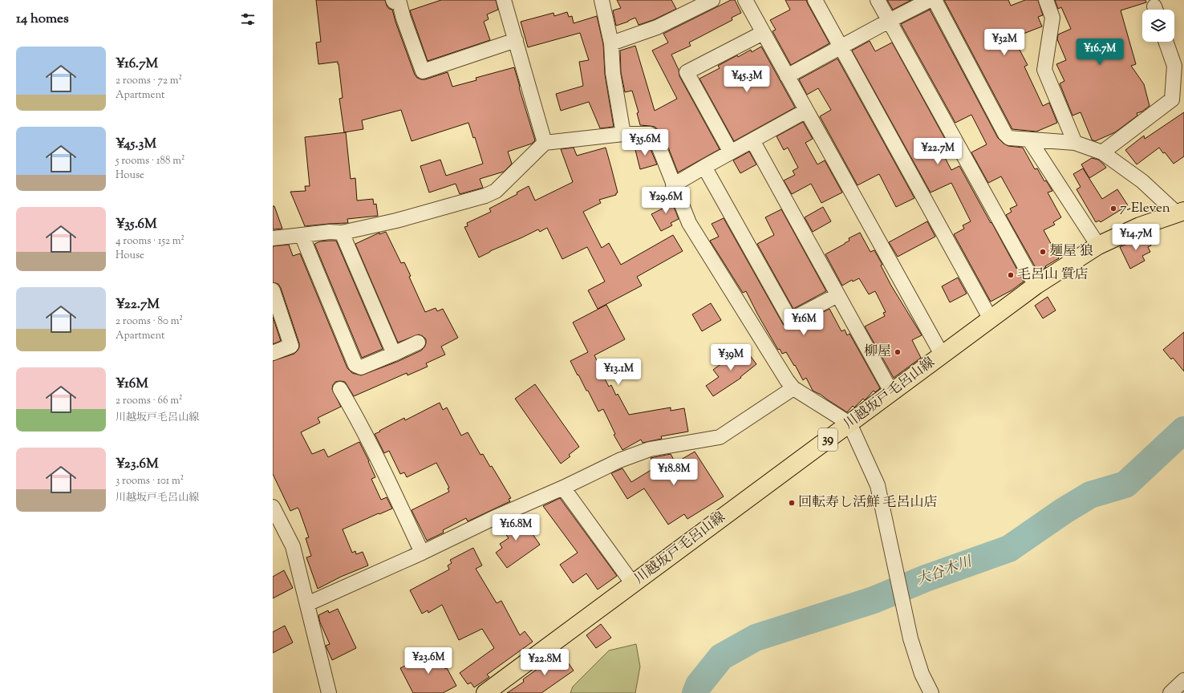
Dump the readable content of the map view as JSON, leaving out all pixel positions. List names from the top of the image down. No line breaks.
{"streets":{"main road":["川越坂戸毛呂山線","39"]},"water":["大谷木川"],"places":["7-Eleven","麺屋 狼","毛呂山 質店","柳屋","回転寿し活鮮 毛呂山店"],"page":{"heading":"14 homes","price":["¥32M","¥16.7M","¥45.3M","¥35.6M","¥22.7M","¥29.6M","¥14.7M","¥16M","¥39M","¥13.1M","¥18.8M","¥16.8M","¥23.6M","¥22.8M"],"list":[{"name":"¥16.7M","note":"2 rooms · 72 m² · Apartment"},{"name":"¥45.3M","note":"5 rooms · 188 m² · House"},{"name":"¥35.6M","note":"4 rooms · 152 m² · House"},{"name":"¥22.7M","note":"2 rooms · 80 m² · Apartment"},{"name":"¥16M","note":"2 rooms · 66 m² · 川越坂戸毛呂山線"},{"name":"¥23.6M","note":"3 rooms · 101 m² · 川越坂戸毛呂山線"}]}}
